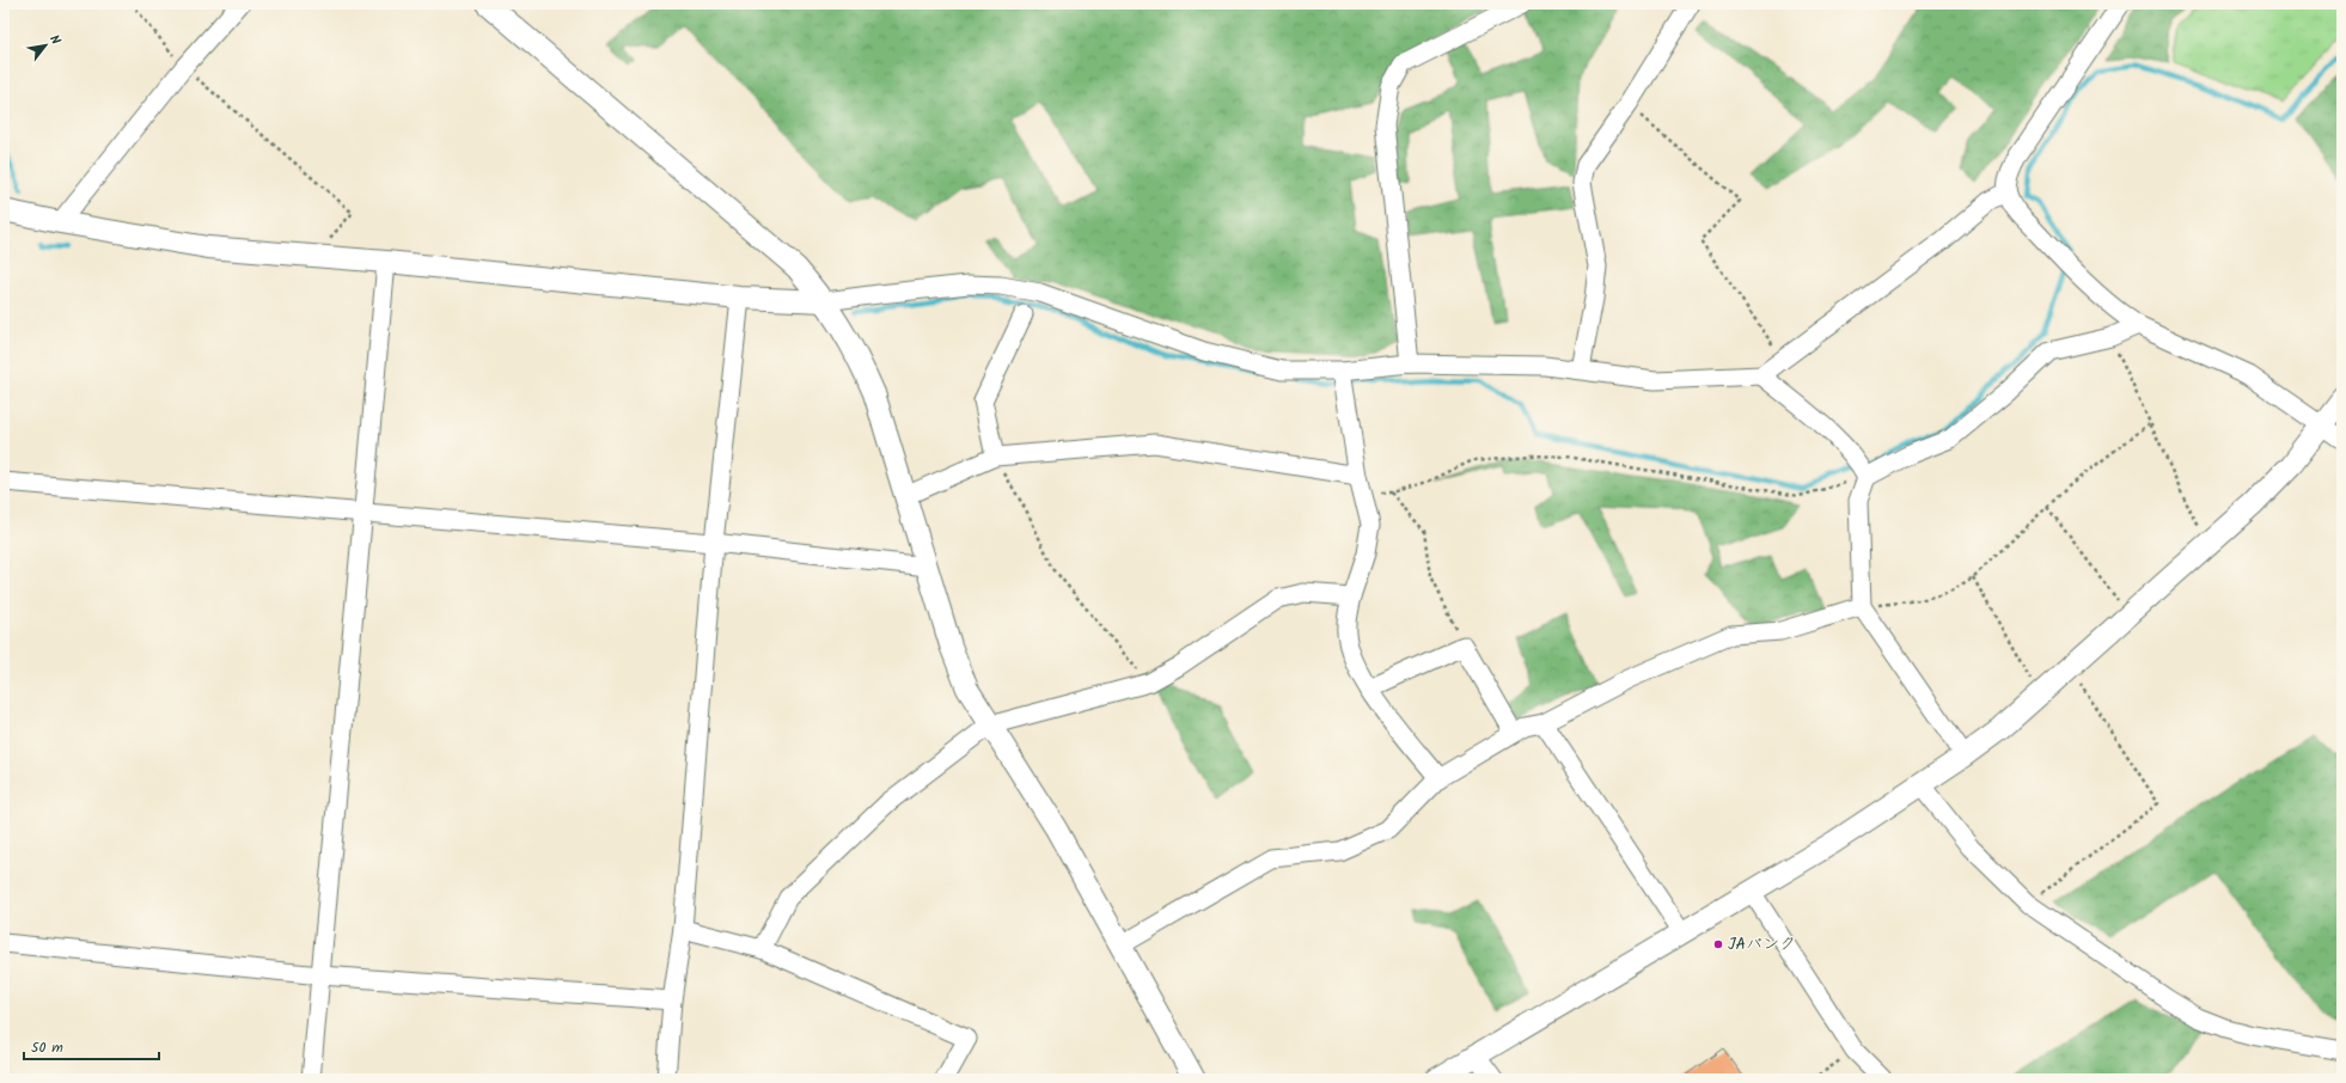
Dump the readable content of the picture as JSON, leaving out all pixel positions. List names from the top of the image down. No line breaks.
{"places":["JAバンク"],"scale_bar":"50 m","north":"top right"}
